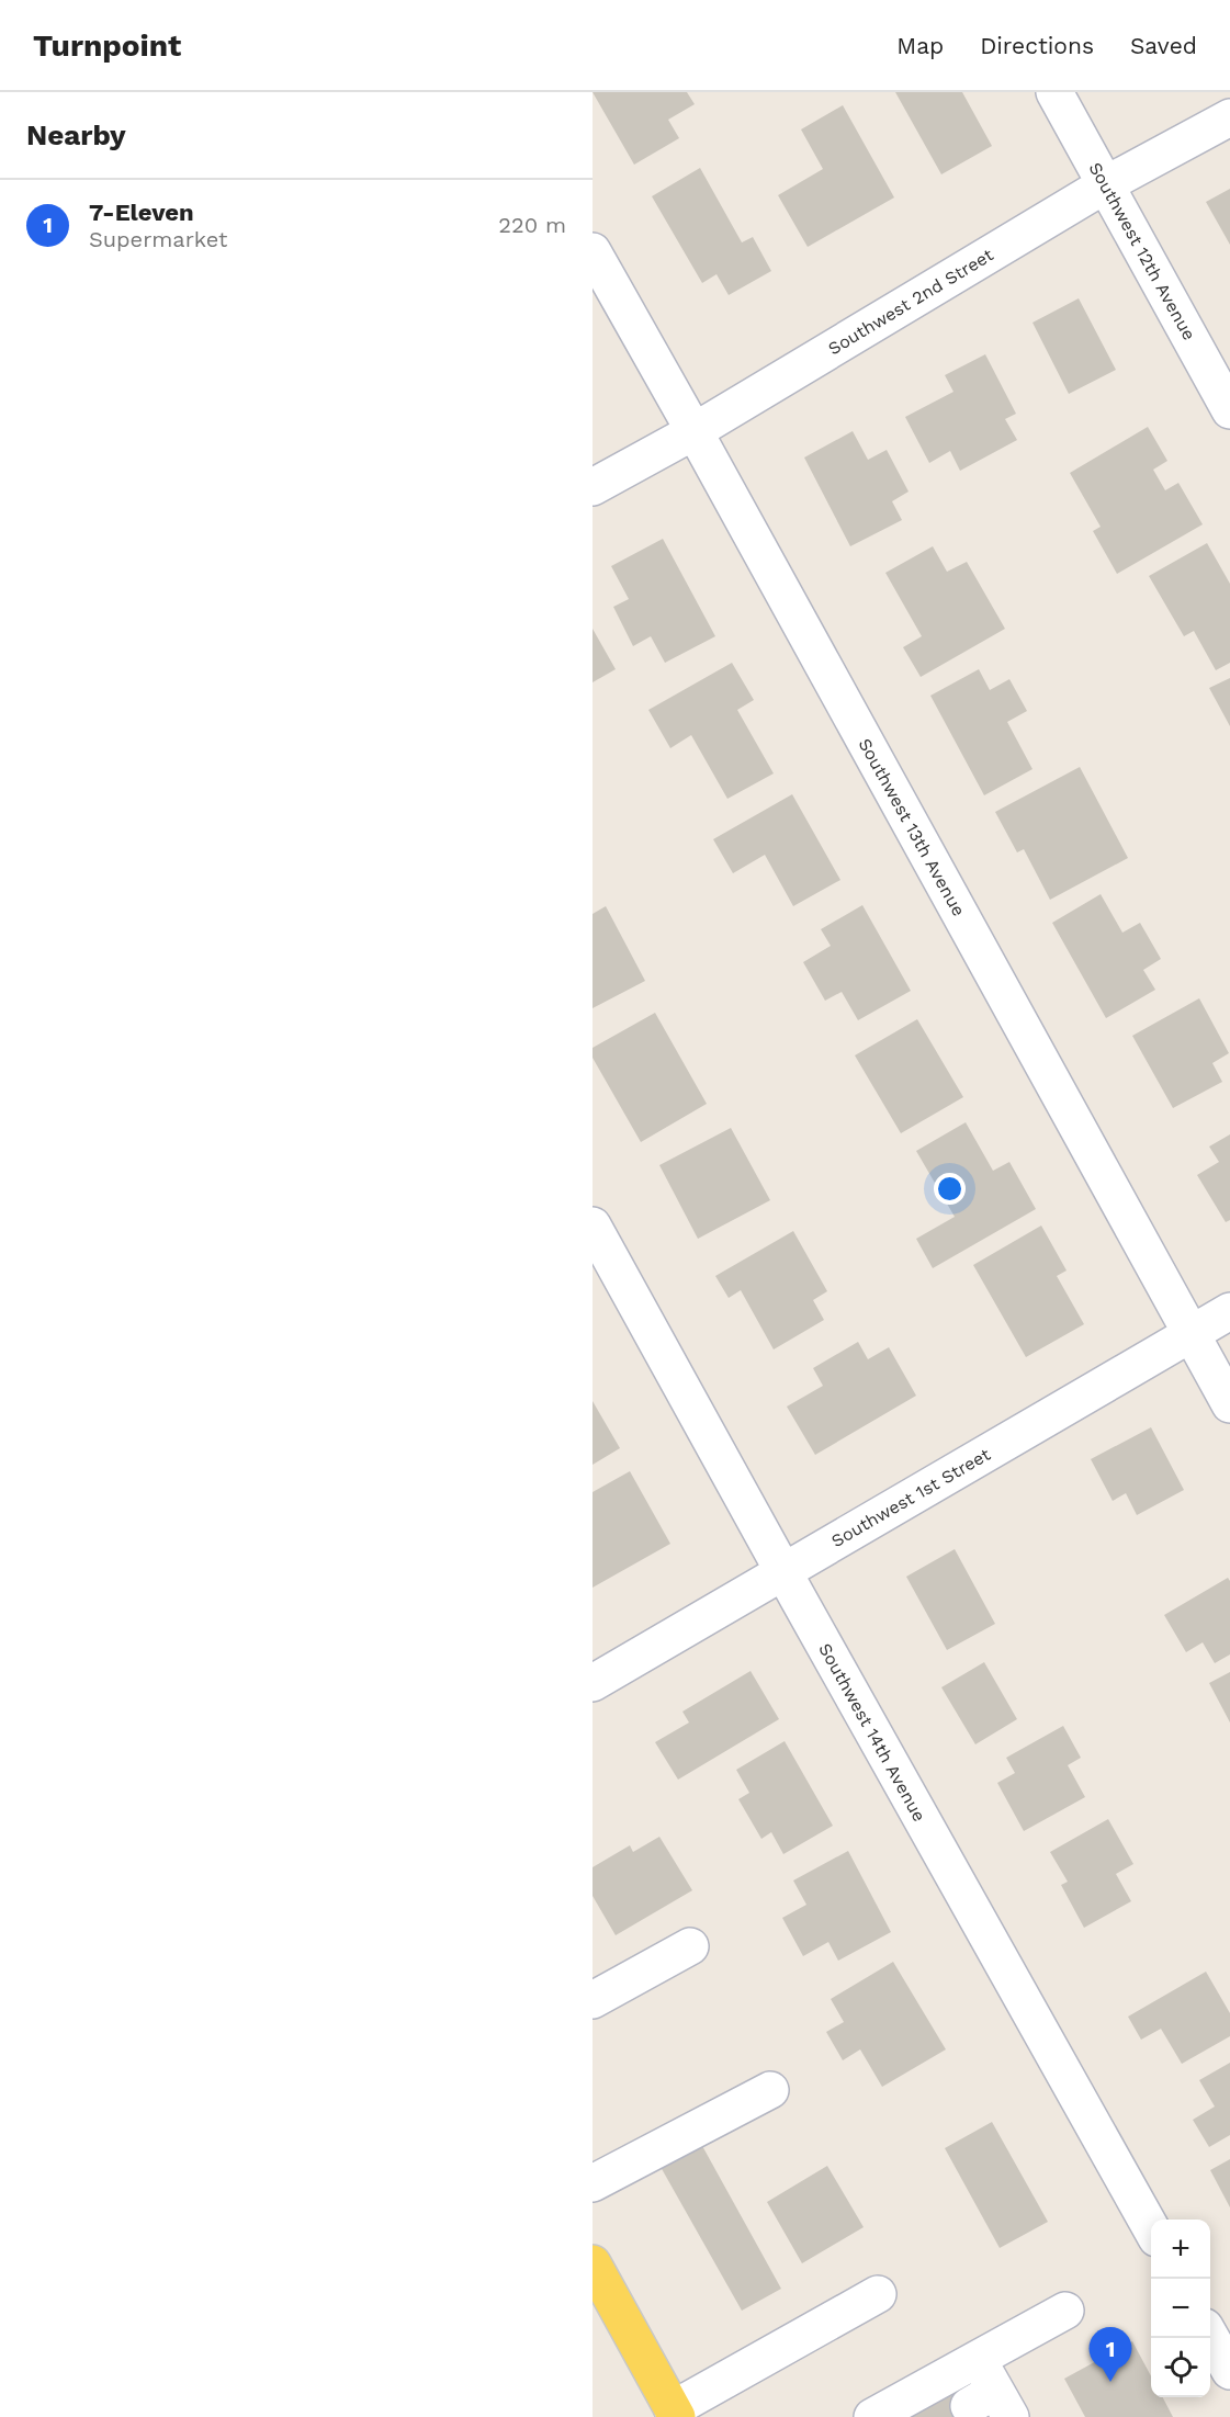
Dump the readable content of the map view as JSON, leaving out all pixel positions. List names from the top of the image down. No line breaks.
{"streets":{"street":["Southwest 12th Avenue","Southwest 2nd Street","Southwest 13th Avenue","Southwest 1st Street","Southwest 14th Avenue"]},"crossings":[["Southwest 12th Avenue","Southwest 2nd Street"],["Southwest 2nd Street","Southwest 13th Avenue"],["Southwest 13th Avenue","Southwest 1st Street"],["Southwest 1st Street","Southwest 14th Avenue"]],"page":{"header":"Turnpoint","nav":["Map","Directions","Saved"],"heading":"Nearby","list":[{"mark":"1","name":"7-Eleven","note":"Supermarket","value":"220 m"}],"map_buttons":["+","−"],"pins":"1"}}
